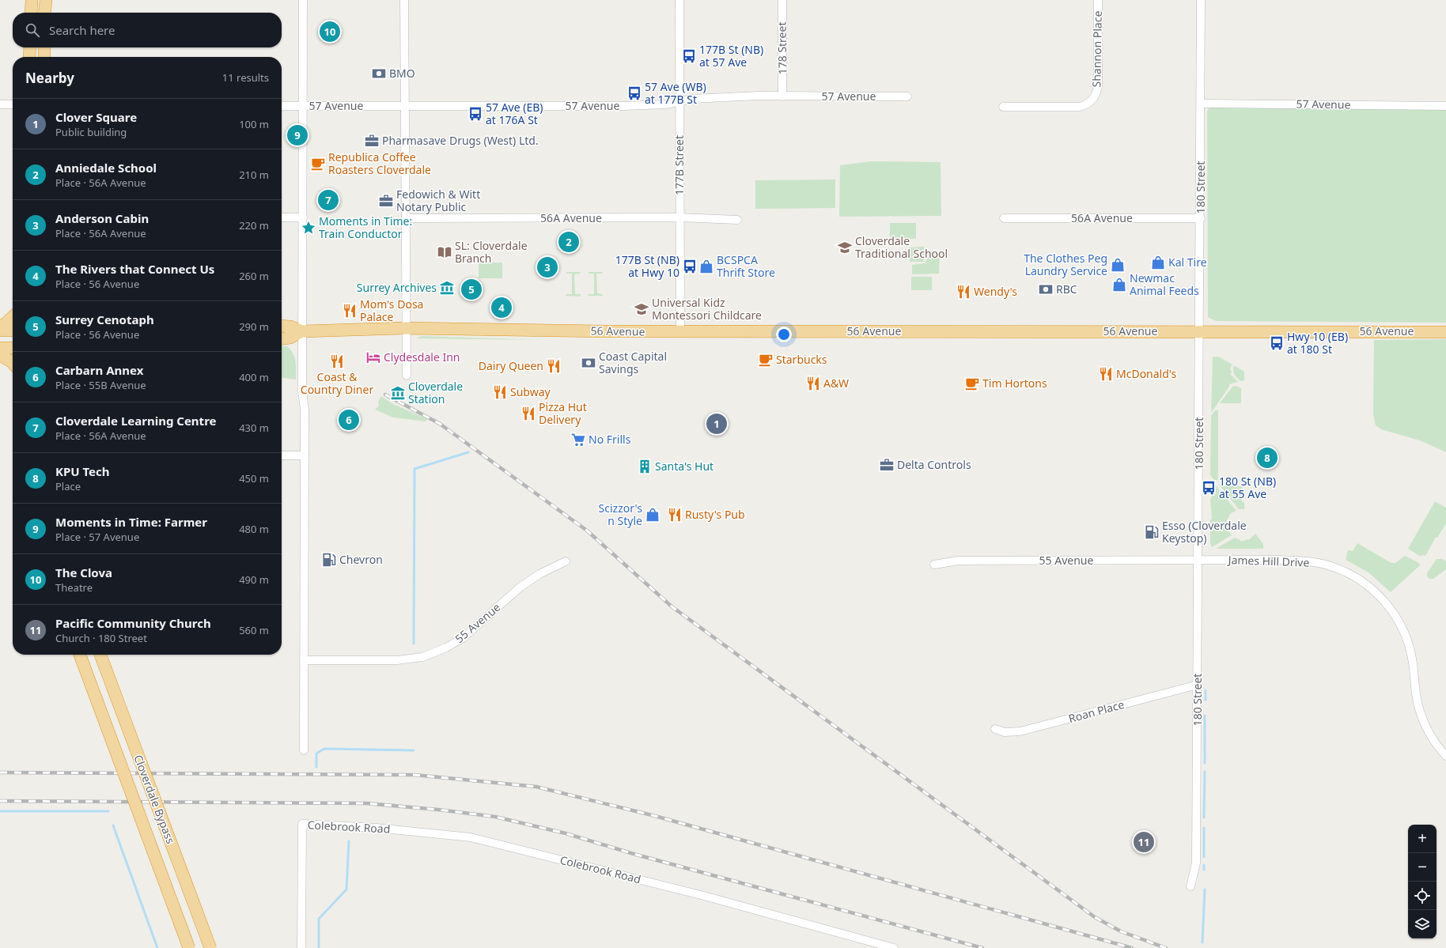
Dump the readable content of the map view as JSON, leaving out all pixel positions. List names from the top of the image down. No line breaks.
{"streets":{"highway":["56 Avenue","Cloverdale Bypass"],"street":["178 Street","Shannon Place","57 Avenue","177B Street","180 Street","56A Avenue","55 Avenue","James Hill Drive","Roan Place","Colebrook Road"]},"crossings":[["178 Street","57 Avenue"],["57 Avenue","177B Street"],["57 Avenue","180 Street"],["177B Street","56A Avenue"],["177B Street","56 Avenue"],["180 Street","56A Avenue"],["180 Street","56 Avenue"],["180 Street","55 Avenue"],["180 Street","James Hill Drive"],["180 Street","Roan Place"],["55 Avenue","James Hill Drive"]],"places":{"bus stop":["177B St (NB) at 57 Ave","57 Ave (WB) at 177B St","57 Ave (EB) at 176A St","177B St (NB) at Hwy 10","Hwy 10 (EB) at 180 St","180 St (NB) at 55 Ave"],"bank":["BMO","RBC","Coast Capital Savings"],"office":["Pharmasave Drugs (West) Ltd.","Fedowich & Witt Notary Public","Delta Controls"],"cafe":["Republica Coffee Roasters Cloverdale","Starbucks","Tim Hortons"],"place":["Moments in Time: Train Conductor"],"school or university":["Cloverdale Traditional School","Universal Kidz Montessori Childcare"],"library":["SL: Cloverdale Branch"],"shop":["Kal Tire","The Clothes Peg Laundry Service","BCSPCA Thrift Store","Newmac Animal Feeds","Scizzor's n Style"],"museum":["Surrey Archives","Cloverdale Station"],"restaurant":["Wendy's","Mom's Dosa Palace","Coast & Country Diner","Dairy Queen","McDonald's","A&W","Subway","Pizza Hut Delivery","Rusty's Pub"],"hotel":["Clydesdale Inn"],"supermarket":["No Frills"],"building":["Santa's Hut"],"fuel station":["Esso (Cloverdale Keystop)","Chevron"]},"page":{"search":"Search here","pins":["10","9","7","2","3","5","4","6","1","8","11"],"heading":["Nearby","11 results"],"list":[{"mark":"1","name":"Clover Square","note":"Public building","value":"100 m"},{"mark":"2","name":"Anniedale School","note":"Place · 56A Avenue","value":"210 m"},{"mark":"3","name":"Anderson Cabin","note":"Place · 56A Avenue","value":"220 m"},{"mark":"4","name":"The Rivers that Connect Us","note":"Place · 56 Avenue","value":"260 m"},{"mark":"5","name":"Surrey Cenotaph","note":"Place · 56 Avenue","value":"290 m"},{"mark":"6","name":"Carbarn Annex","note":"Place · 55B Avenue","value":"400 m"},{"mark":"7","name":"Cloverdale Learning Centre","note":"Place · 56A Avenue","value":"430 m"},{"mark":"8","name":"KPU Tech","note":"Place","value":"450 m"},{"mark":"9","name":"Moments in Time: Farmer","note":"Place · 57 Avenue","value":"480 m"},{"mark":"10","name":"The Clova","note":"Theatre","value":"490 m"},{"mark":"11","name":"Pacific Community Church","note":"Church · 180 Street","value":"560 m"}],"map_buttons":["+","−"]}}
